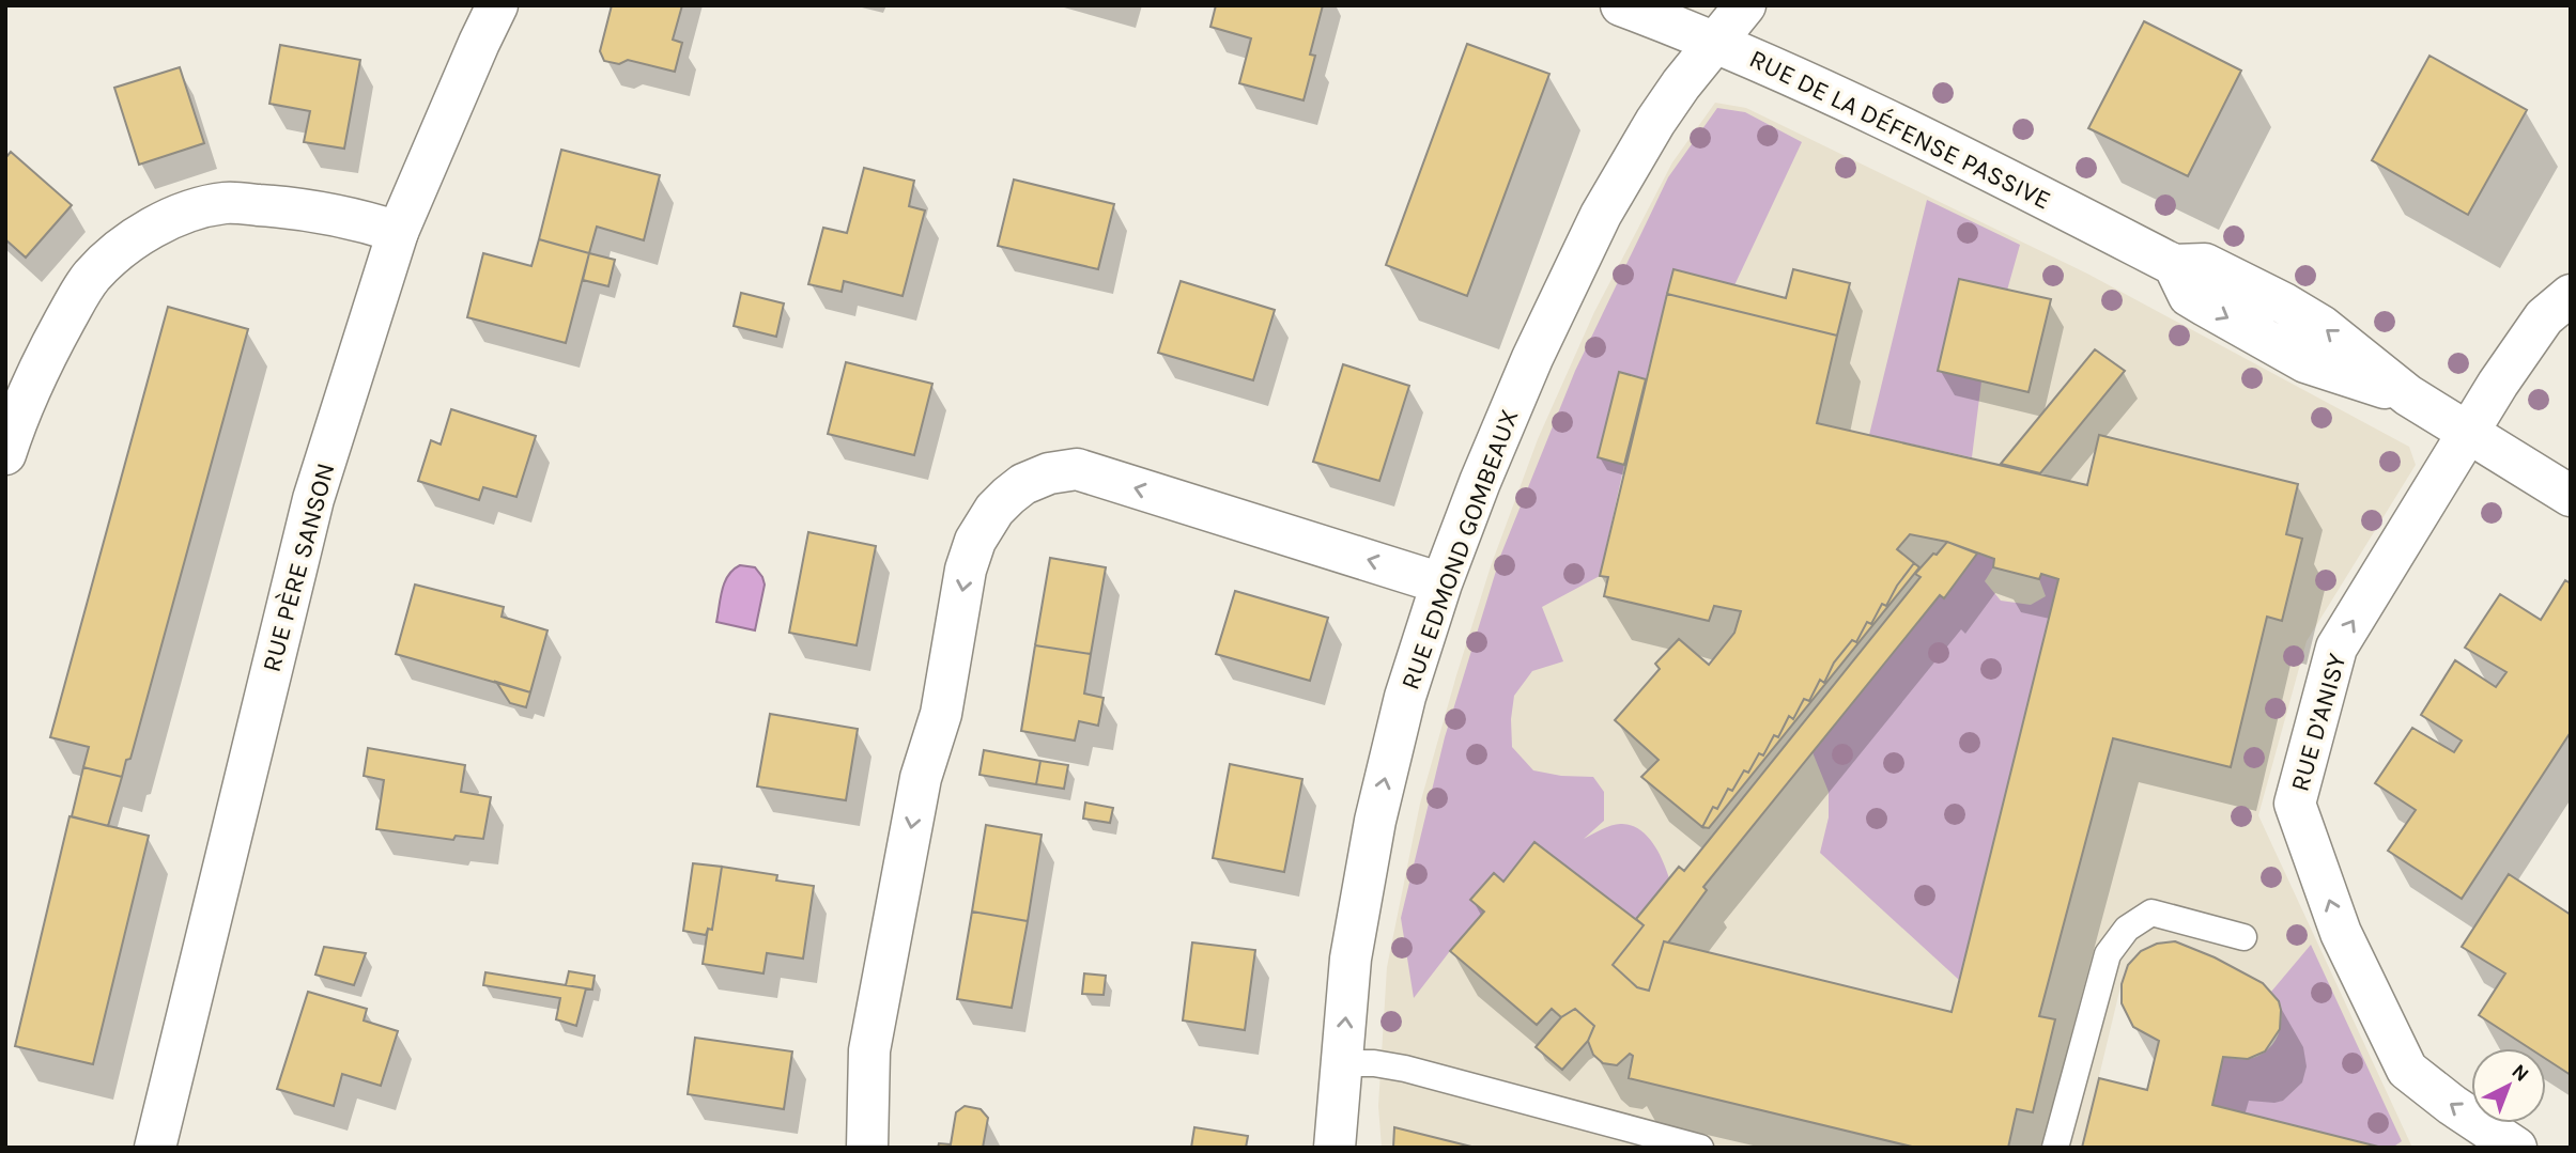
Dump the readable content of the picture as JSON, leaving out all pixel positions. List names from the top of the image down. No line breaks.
{"streets":{"street":["RUE DE LA DÉFENSE PASSIVE","RUE EDMOND GOMBEAUX","RUE PÈRE SANSON","RUE D'ANISY"]},"crossings":[["RUE DE LA DÉFENSE PASSIVE","RUE EDMOND GOMBEAUX"],["RUE DE LA DÉFENSE PASSIVE","RUE D'ANISY"]],"one_way":["RUE EDMOND GOMBEAUX","RUE D'ANISY"],"north":"top right"}
